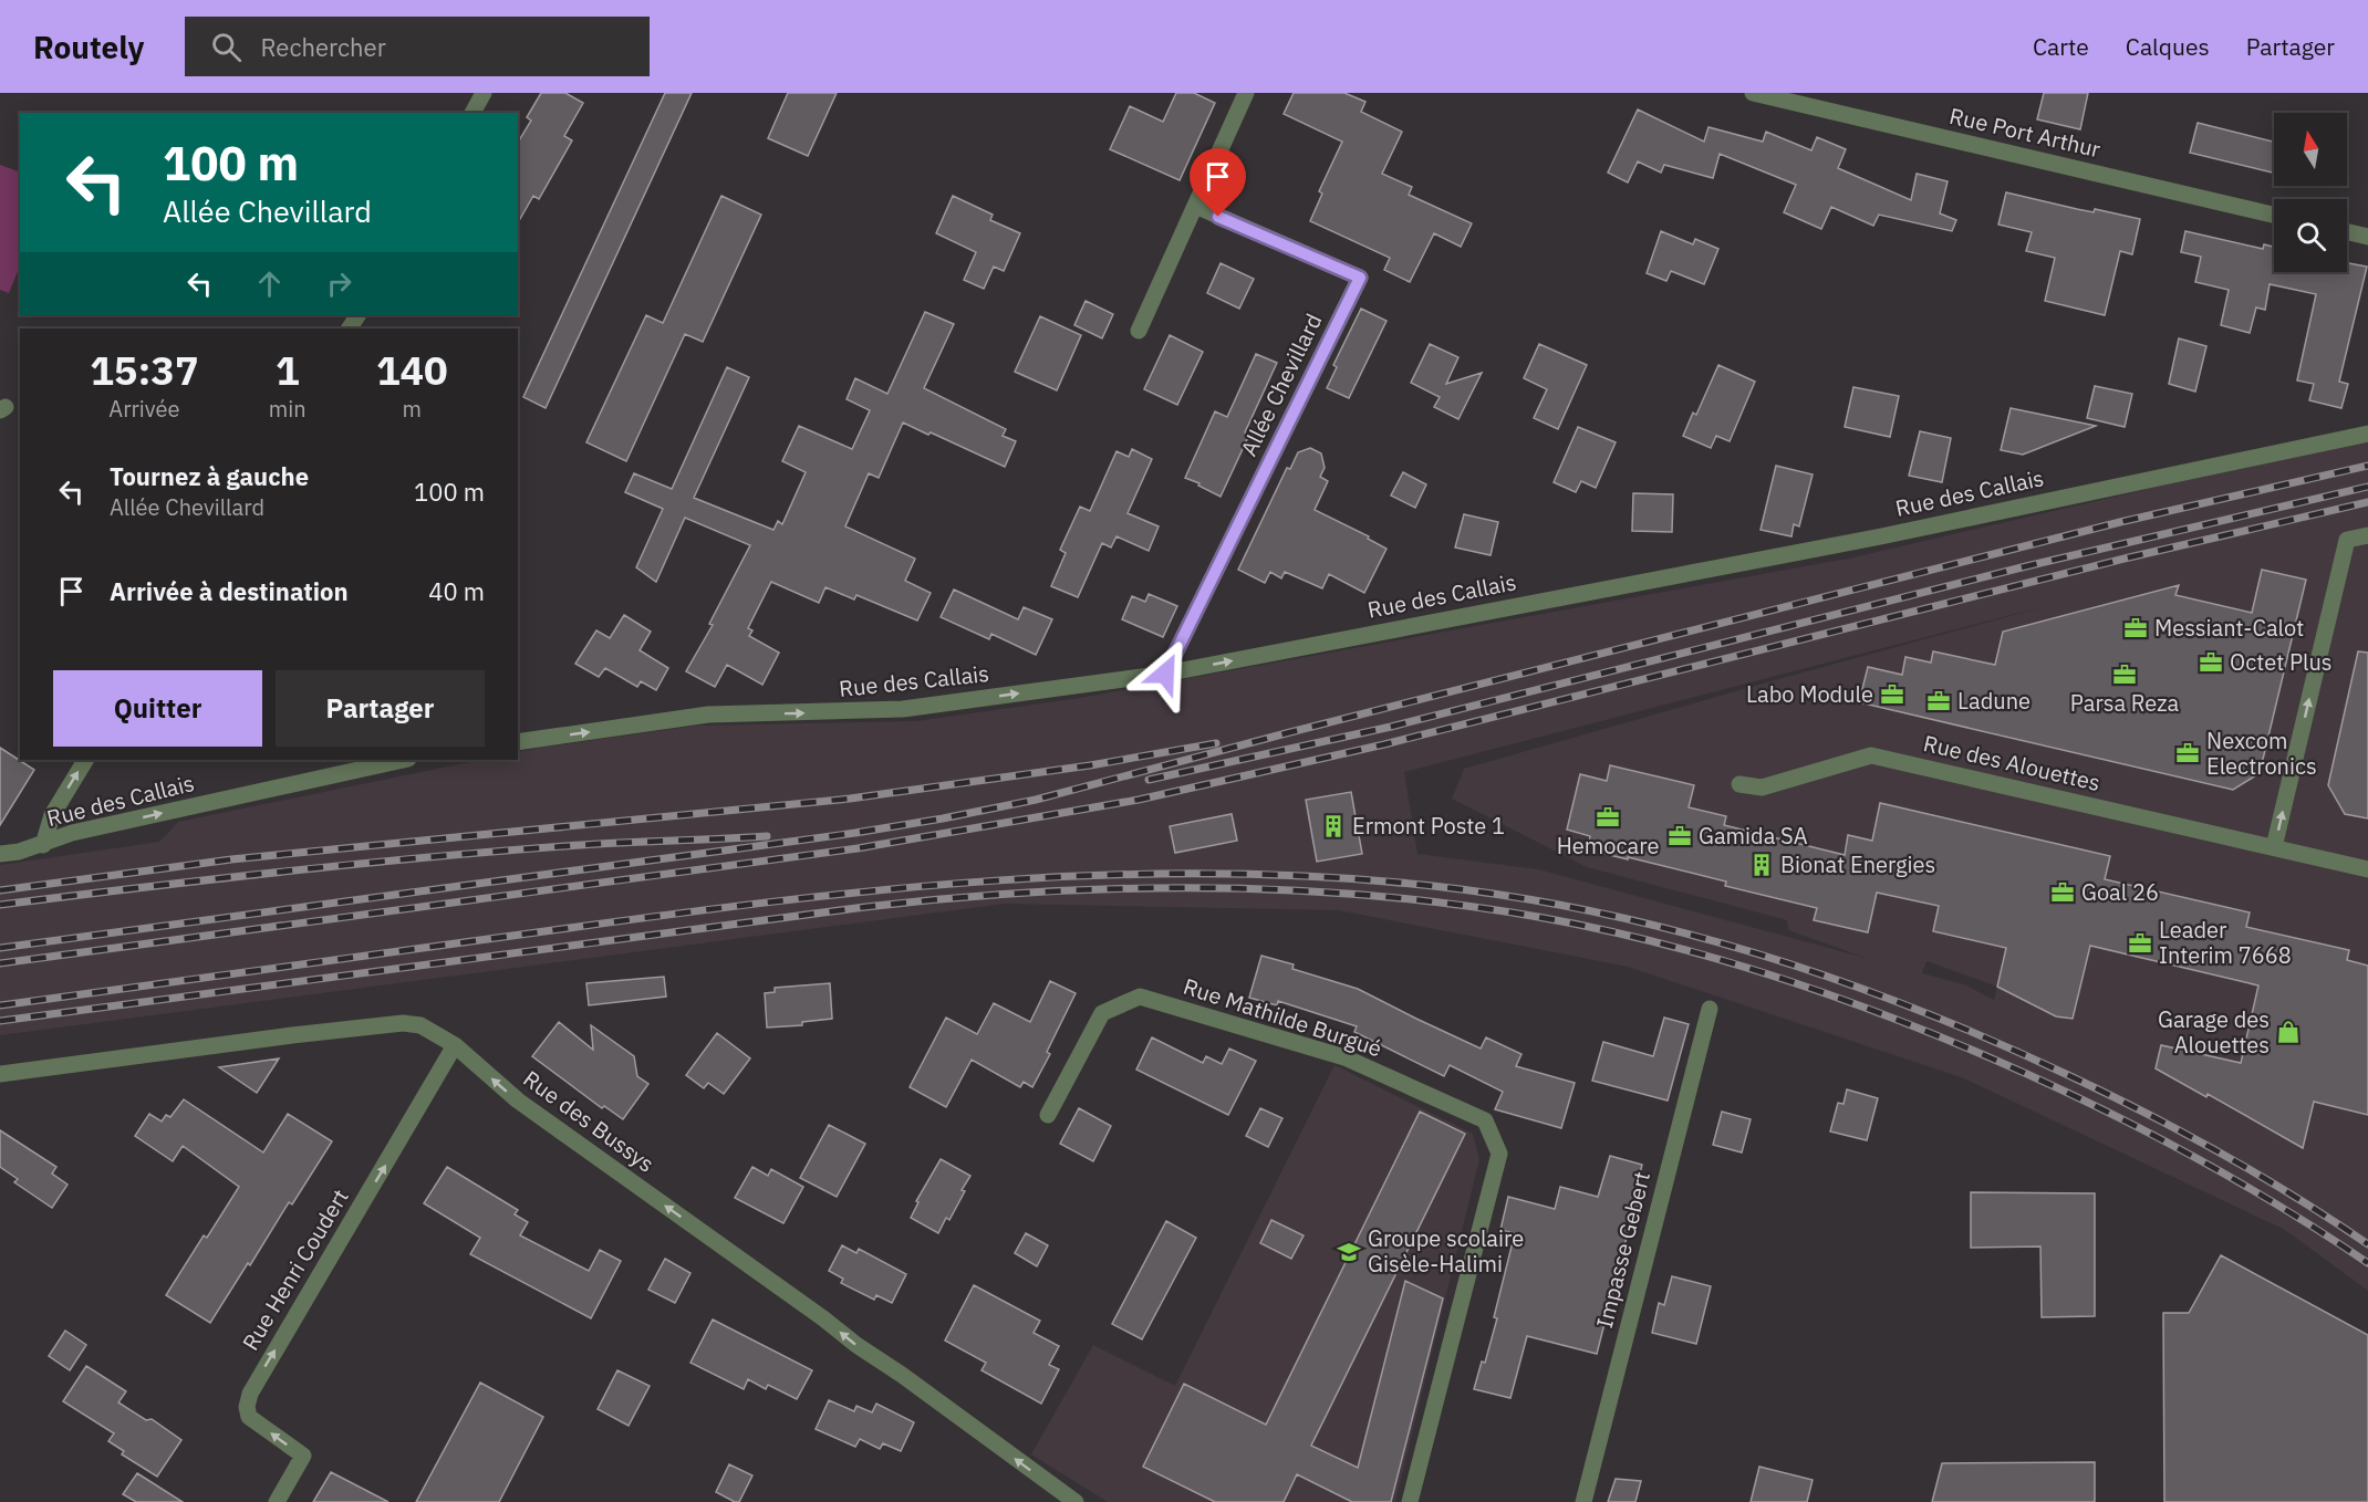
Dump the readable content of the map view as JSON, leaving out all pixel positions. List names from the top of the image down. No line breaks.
{"streets":{"street":["Rue Port Arthur","Allée Chevillard","Rue des Callais","Rue des Alouettes","Rue Mathilde Burgué","Rue des Bussys","Impasse Gebert","Rue Henri Coudert"]},"crossings":[["Allée Chevillard","Rue des Callais"],["Rue des Bussys","Rue Henri Coudert"]],"one_way":["Rue des Callais","Rue des Bussys","Rue Henri Coudert"],"places":{"office":["Messiant-Calot","Octet Plus","Parsa Reza","Labo Module","Ladune","Nexcom Electronics","Hemocare","Gamida SA","Goal 26","Leader Interim 7668"],"building":["Ermont Poste 1","Bionat Energies"],"shop":["Garage des Alouettes"],"school or university":["Groupe scolaire Gisèle-Halimi"]},"north":"top","page":{"header":"Routely","search":"Rechercher","nav":["Carte","Calques","Partager"],"turn":["100 m","Allée Chevillard"],"eta":["15:37","Arrivée","1","min","140","m"],"list":[{"name":"Tournez à gauche","note":"Allée Chevillard","value":"100 m"},{"name":"Arrivée à destination","value":"40 m"}],"buttons":["Quitter","Partager"]}}
